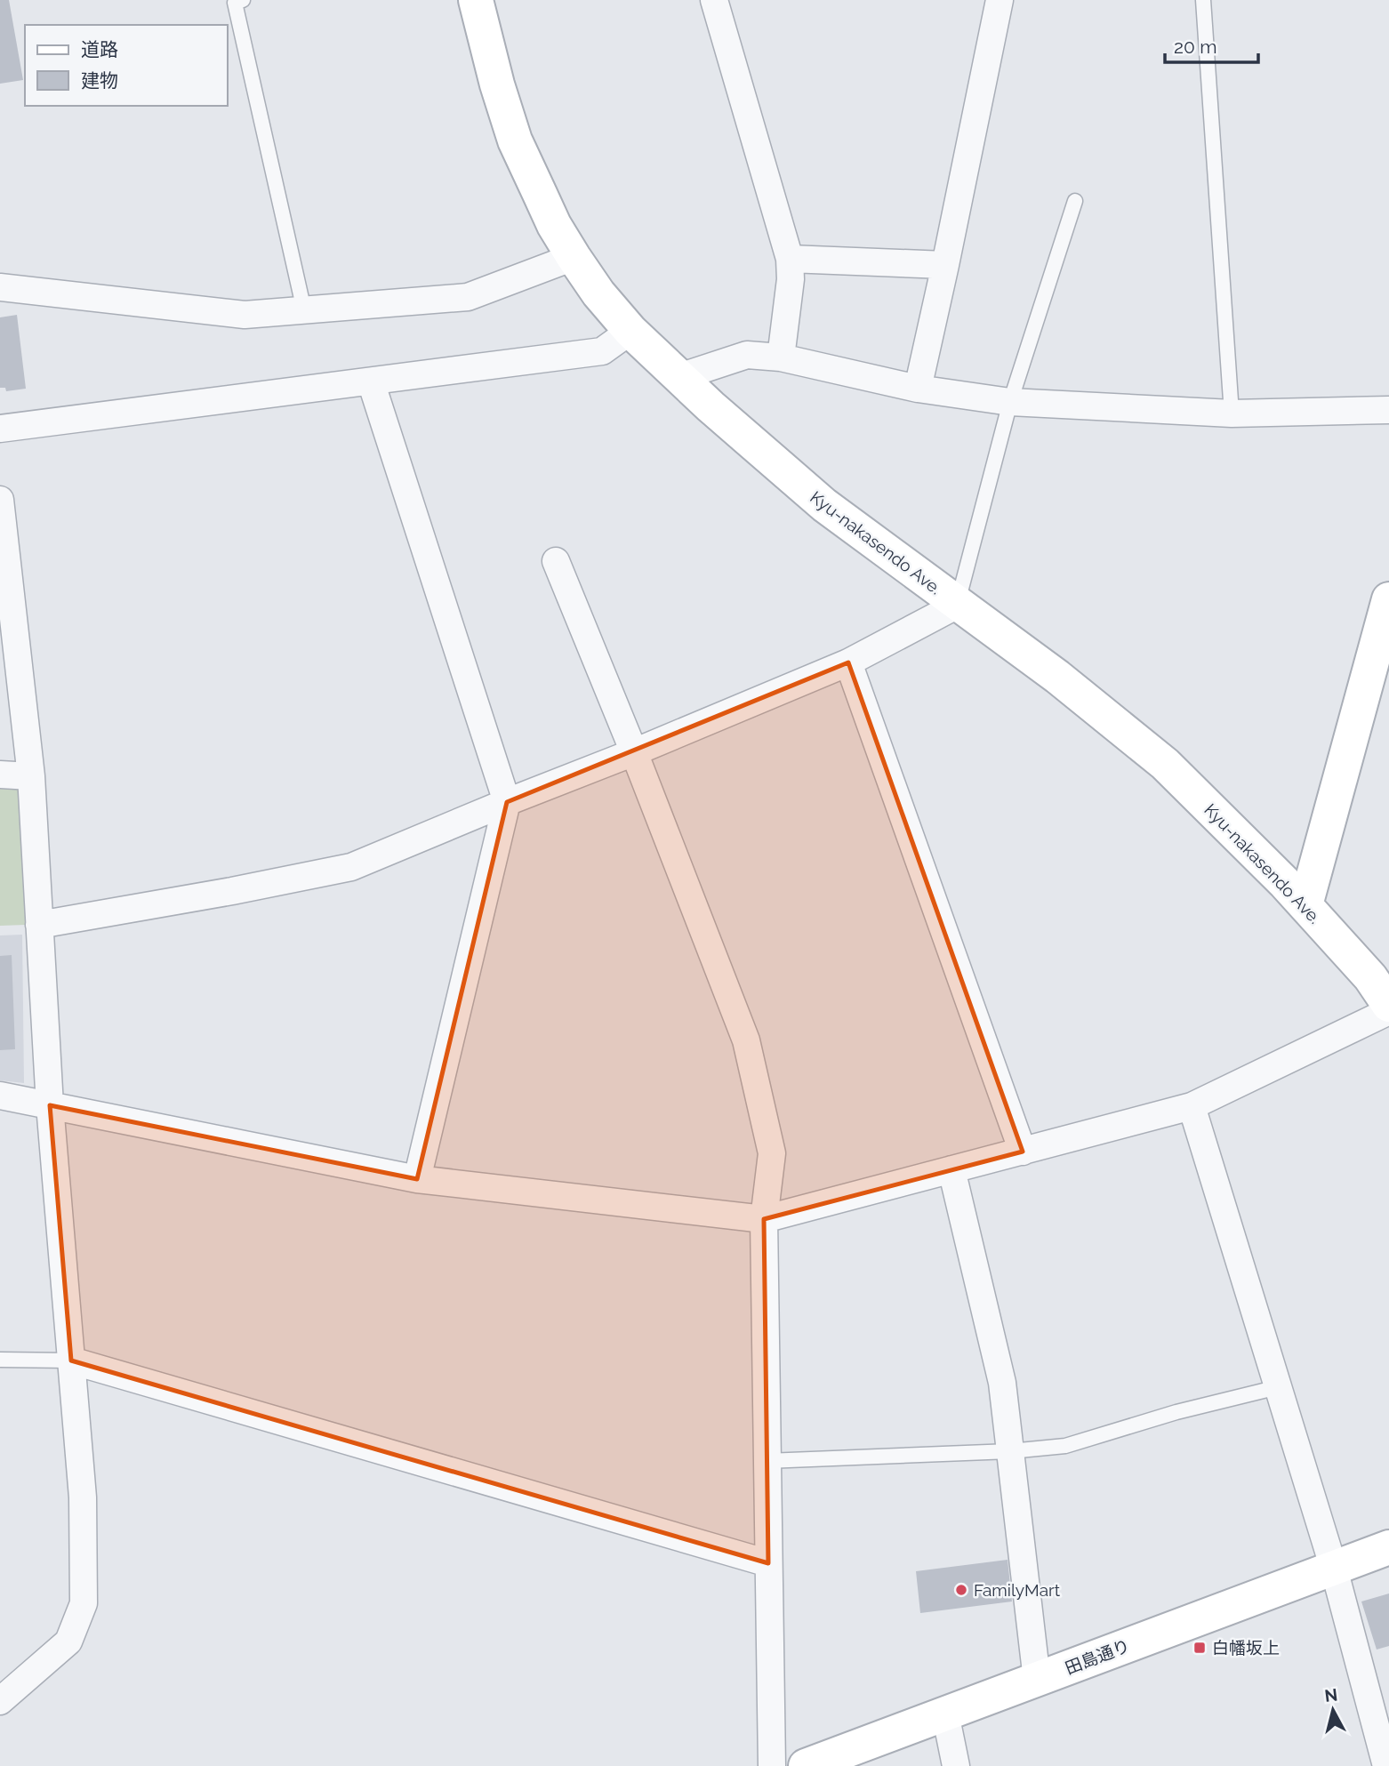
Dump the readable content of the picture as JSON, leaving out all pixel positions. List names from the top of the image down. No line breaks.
{"streets":{"main road":["Kyu-nakasendo Ave.","田島通り"]},"places":{"other":["FamilyMart"],"transit":["白幡坂上"]},"legend":["道路","建物"],"scale_bar":"20 m","north":"top"}
